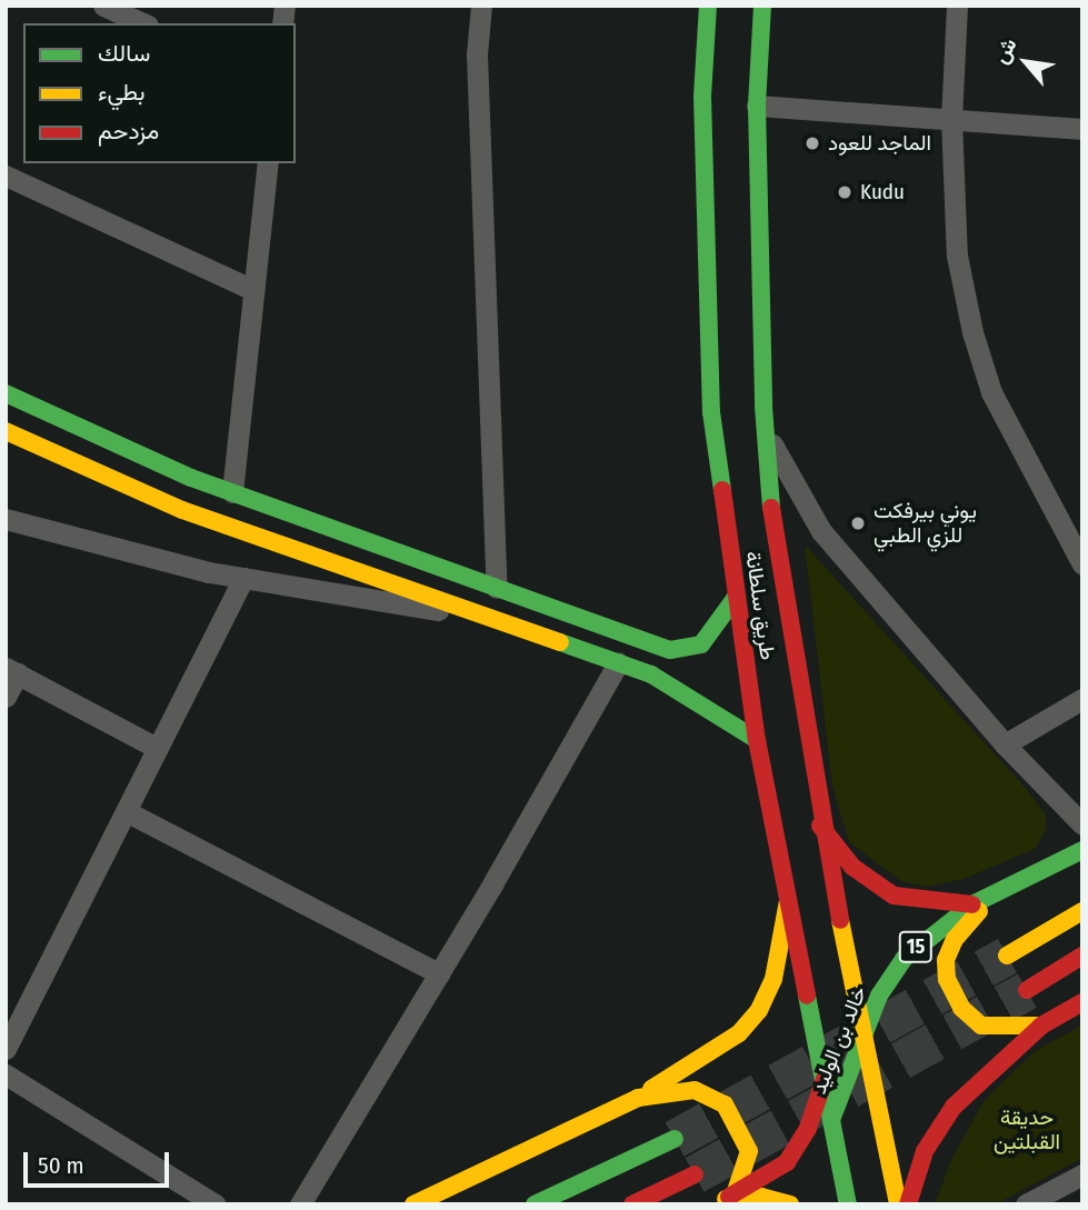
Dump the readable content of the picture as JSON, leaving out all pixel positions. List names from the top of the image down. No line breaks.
{"streets":{"main road":["طريق سلطانة","15","خالد بن الوليد"]},"crossings":[["طريق سلطانة","خالد بن الوليد"]],"parks":["حدیقة القبلتین"],"places":["الماجد للعود","Kudu","يوني بيرفكت للزي الطبي"],"legend":["سالك","بطيء","مزدحم"],"scale_bar":"50 m","north":"top left"}
